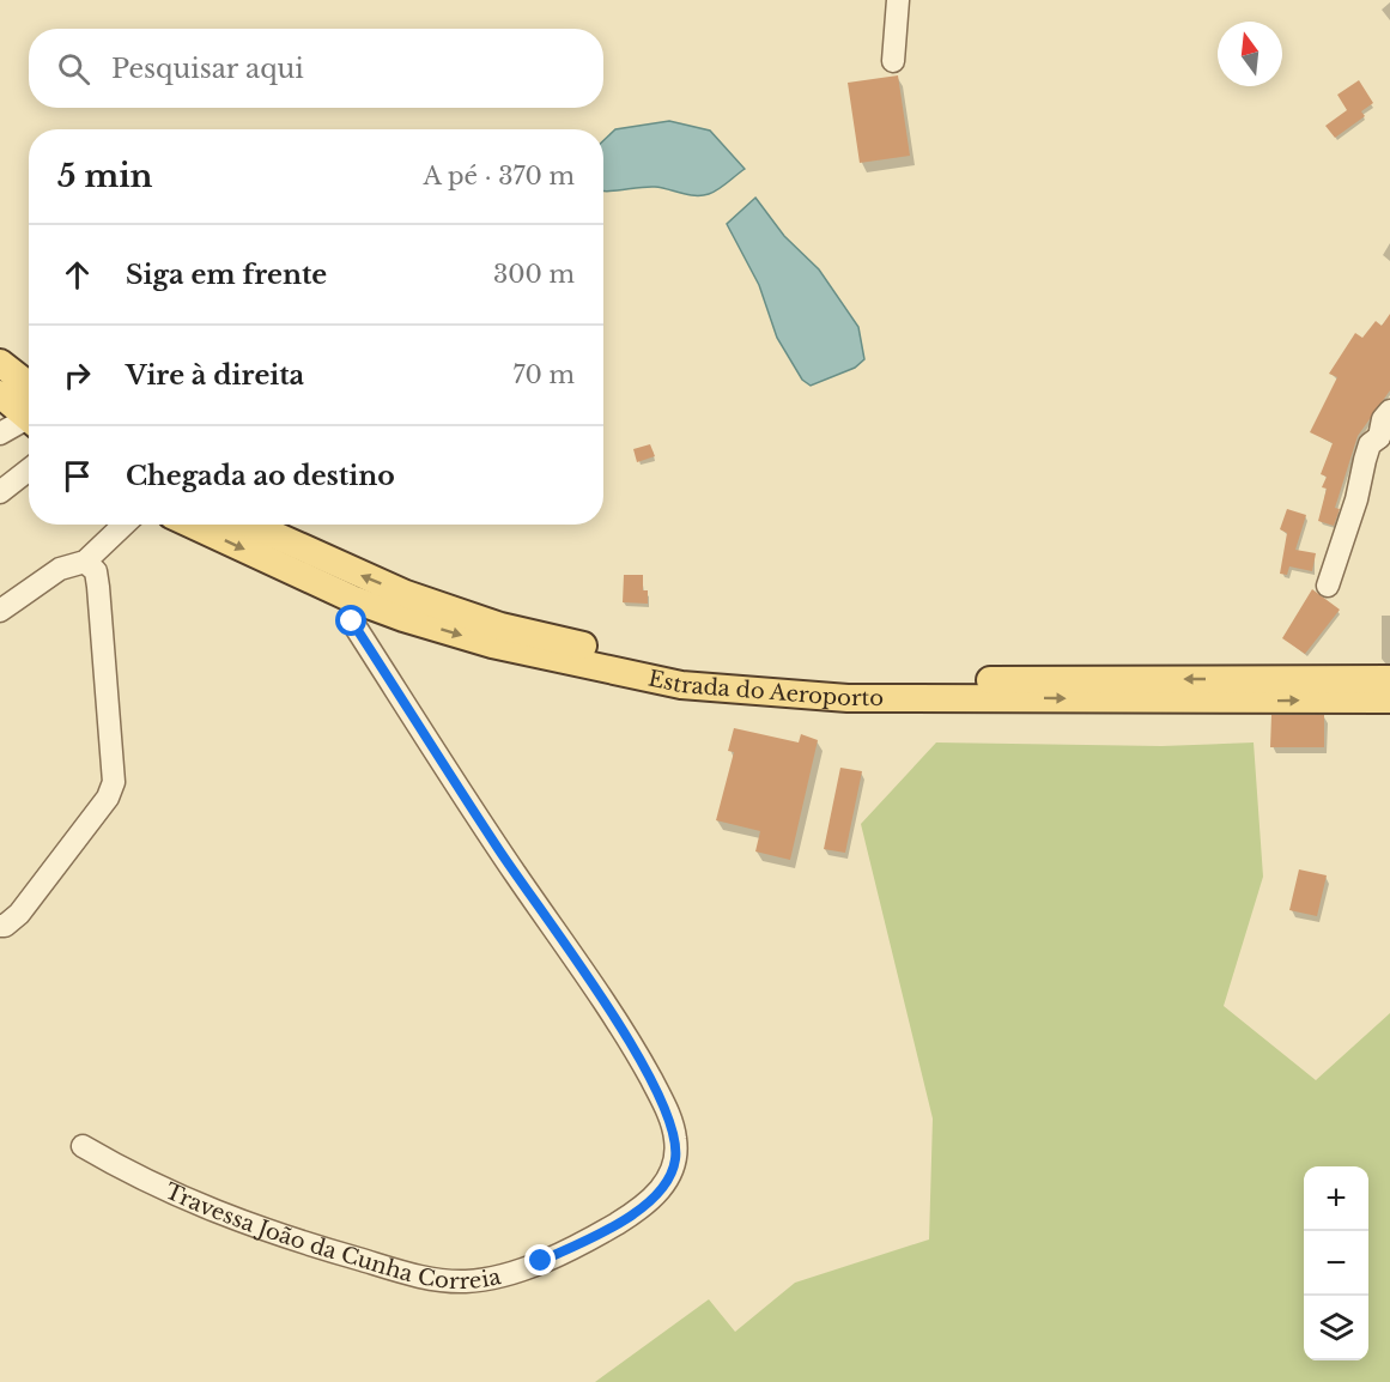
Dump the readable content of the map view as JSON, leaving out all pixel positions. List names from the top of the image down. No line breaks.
{"streets":{"main road":["Estrada do Aeroporto"],"street":["Travessa João da Cunha Correia"]},"crossings":[["Estrada do Aeroporto","Travessa João da Cunha Correia"]],"north":"top","page":{"search":"Pesquisar aqui","heading":["5 min","A pé · 370 m"],"list":[["Siga em frente","300 m"],["Vire à direita","70 m"],"Chegada ao destino"],"map_buttons":["+","−"]}}
